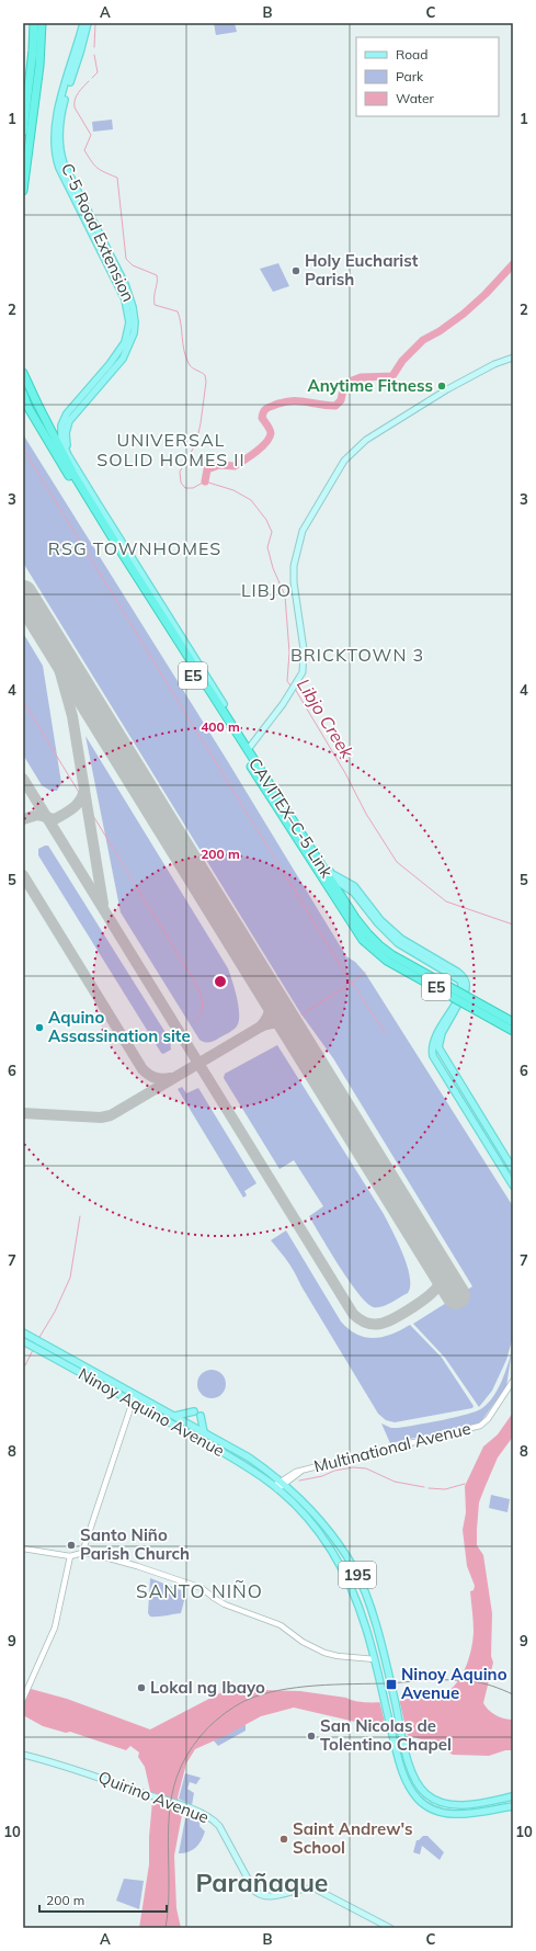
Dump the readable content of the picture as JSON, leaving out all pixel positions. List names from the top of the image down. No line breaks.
{"streets":{"highway":["E5","CAVITEX–C-5 Link"],"main road":["C-5 Road Extension","Ninoy Aquino Avenue","195","Quirino Avenue"],"street":["Multinational Avenue"]},"crossings":[["Ninoy Aquino Avenue","Multinational Avenue"]],"districts":["UNIVERSAL SOLID HOMES II","RSG TOWNHOMES","LIBJO","BRICKTOWN 3","SANTO NIÑO","Parañaque"],"water":["Libjo Creek"],"places":{"other":["Holy Eucharist Parish","Anytime Fitness","Aquino Assassination site","Santo Niño Parish Church","Lokal ng Ibayo","San Nicolas de Tolentino Chapel","Saint Andrew's School"],"transit":["Ninoy Aquino Avenue"]},"legend":["Road","Park","Water"],"scale_bar":"200 m","grid":{"columns":["A","B","C"],"rows":["1","2","3","4","5","6","7","8","9","10"]},"rings":["400 m","200 m"]}
